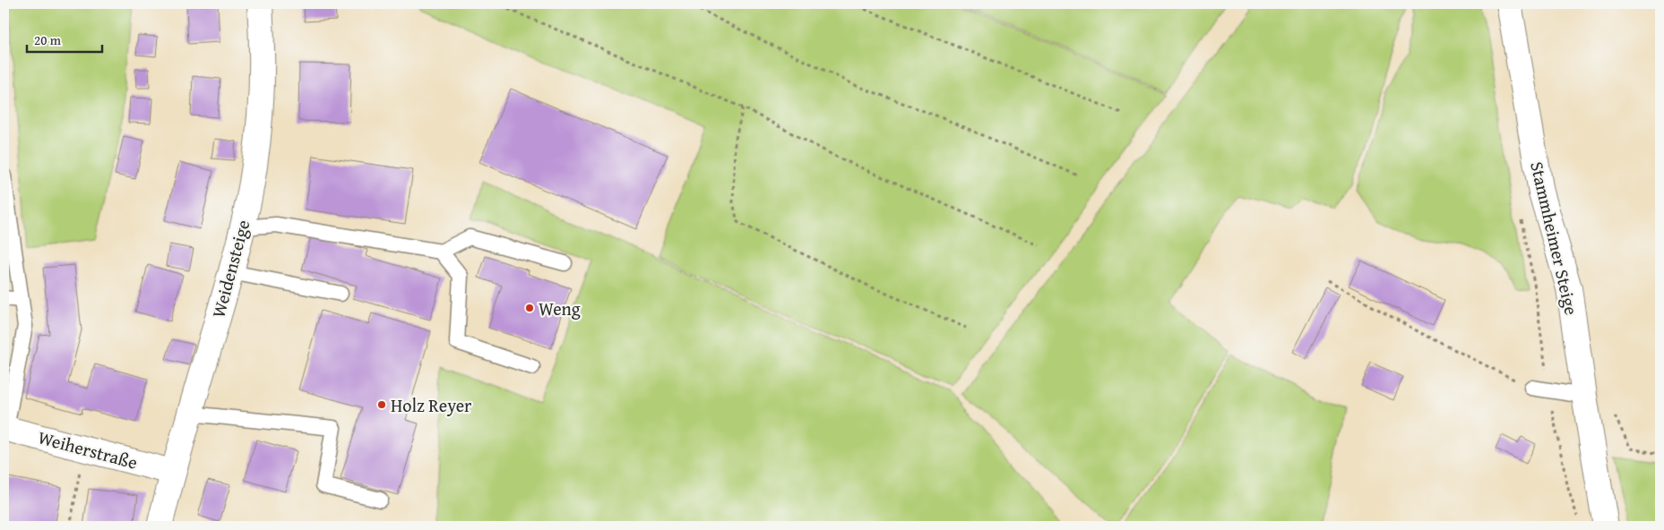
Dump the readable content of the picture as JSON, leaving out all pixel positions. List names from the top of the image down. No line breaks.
{"streets":{"street":["Stammheimer Steige","Weidensteige","Weiherstraße"]},"crossings":[["Weidensteige","Weiherstraße"]],"places":["Weng","Holz Reyer"],"scale_bar":"20 m"}
